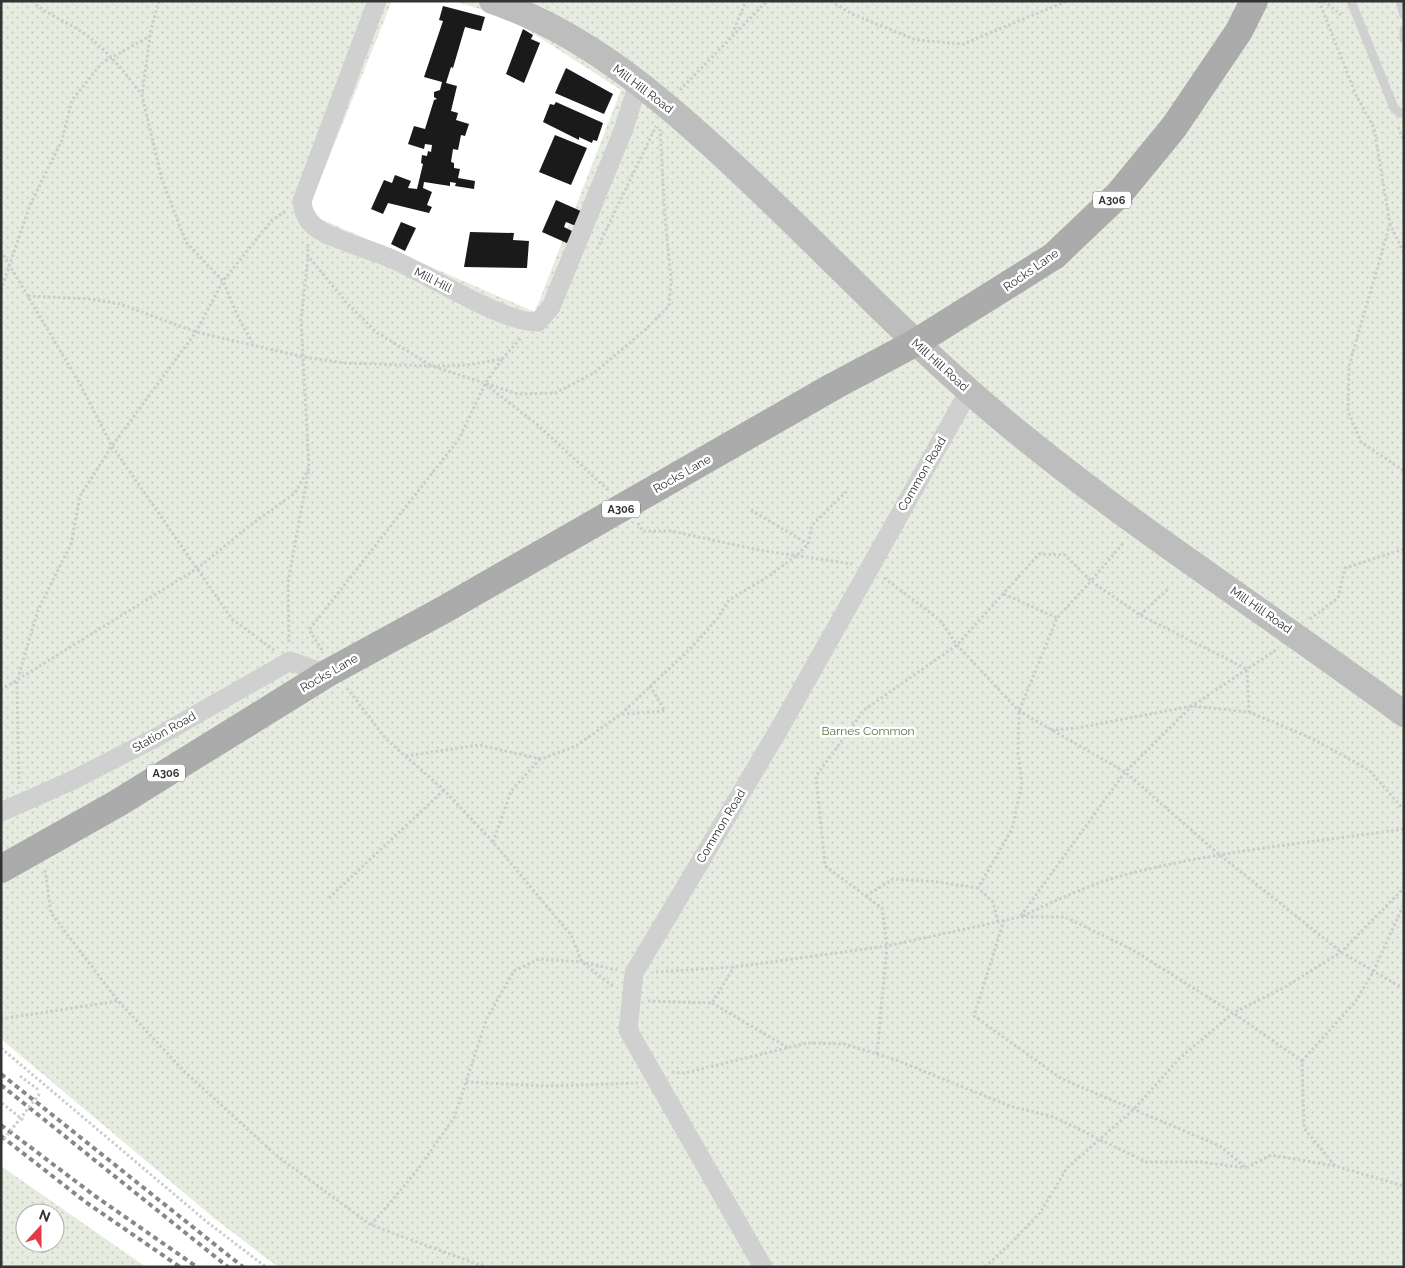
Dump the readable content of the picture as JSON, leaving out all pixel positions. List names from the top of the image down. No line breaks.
{"streets":{"main road":["Mill Hill Road","A306","Rocks Lane"],"street":["Mill Hill","Common Road","Station Road"]},"crossings":[["Mill Hill Road","Rocks Lane"],["Mill Hill Road","Mill Hill"],["Mill Hill Road","Common Road"]],"parks":["Barnes Common"],"north":"top"}
